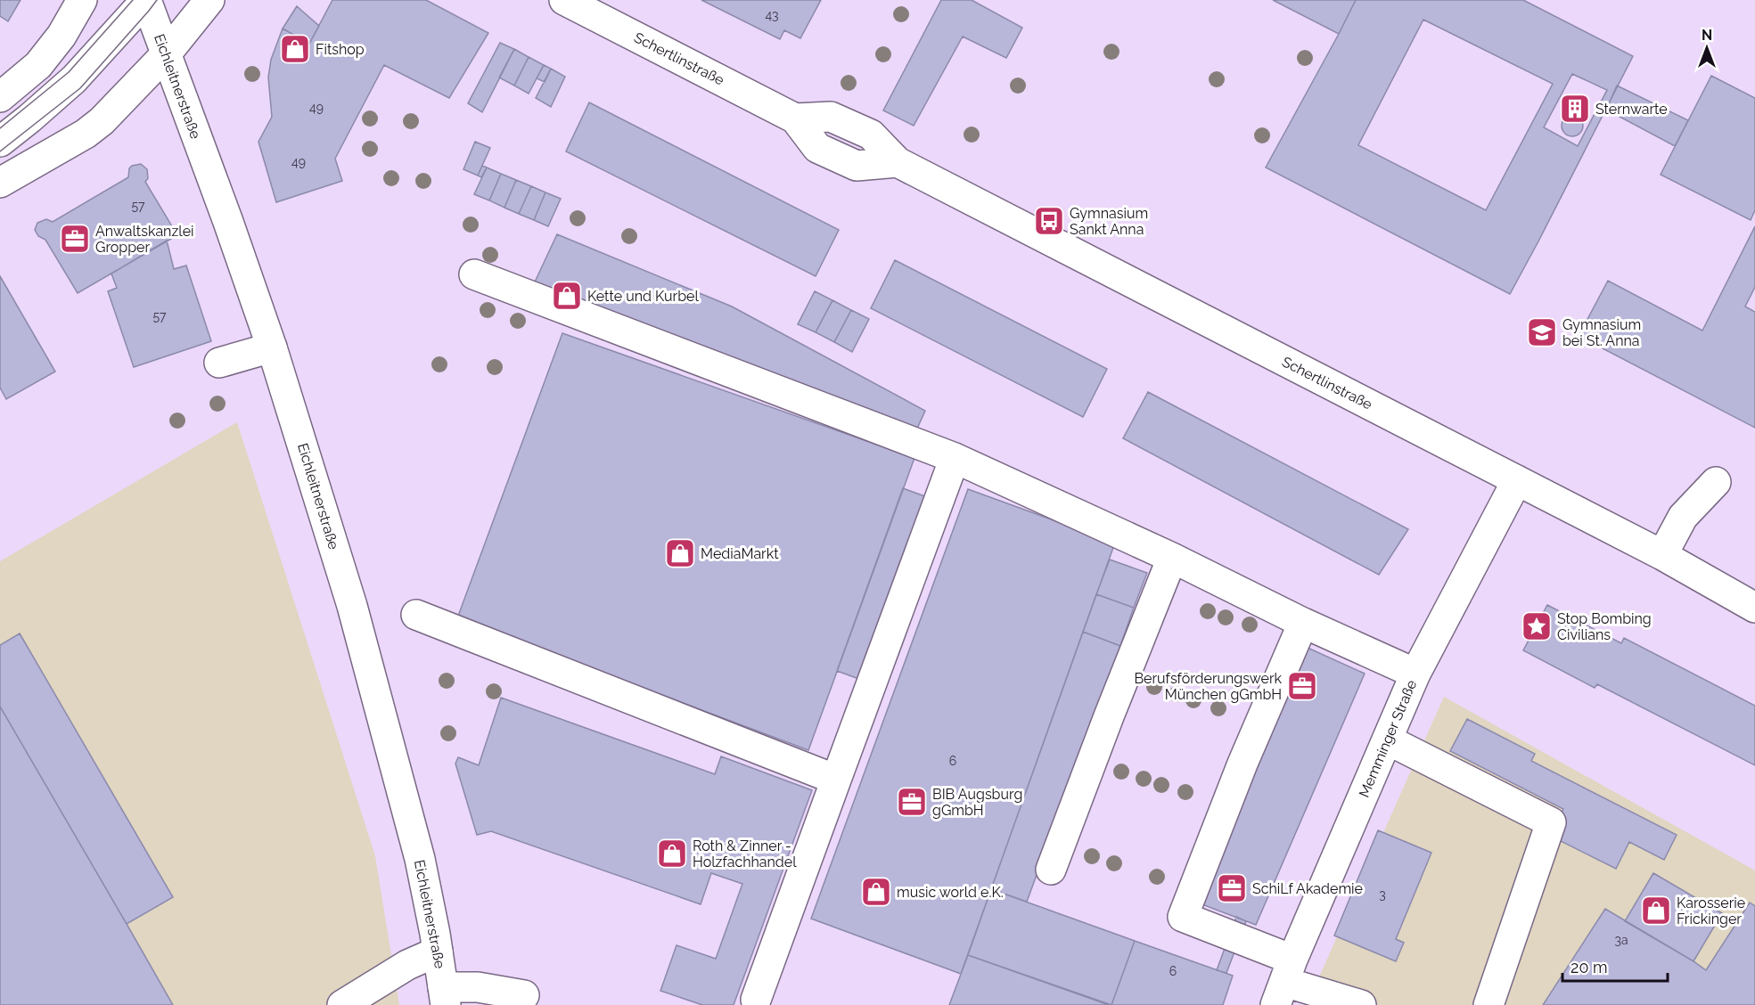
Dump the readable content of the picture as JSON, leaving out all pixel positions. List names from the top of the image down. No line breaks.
{"streets":{"street":["Schertlinstraße","Eichleitnerstraße","Memminger Straße"]},"crossings":[["Schertlinstraße","Memminger Straße"]],"places":{"shop":["Fitshop","Kette und Kurbel","MediaMarkt","Roth & Zinner - Holzfachhandel","music world e.K.","Karosserie Frickinger"],"building":["Sternwarte"],"bus stop":["Gymnasium Sankt Anna"],"office":["Anwaltskanzlei Gropper","Berufsförderungswerk München gGmbH","BIB Augsburg gGmbH","SchiLf Akademie"],"school or university":["Gymnasium bei St. Anna"],"place":["Stop Bombing Civilians"]},"house_numbers":["43","49","49","57","57","6","3","3a","6"],"scale_bar":"20 m","north":"top"}
